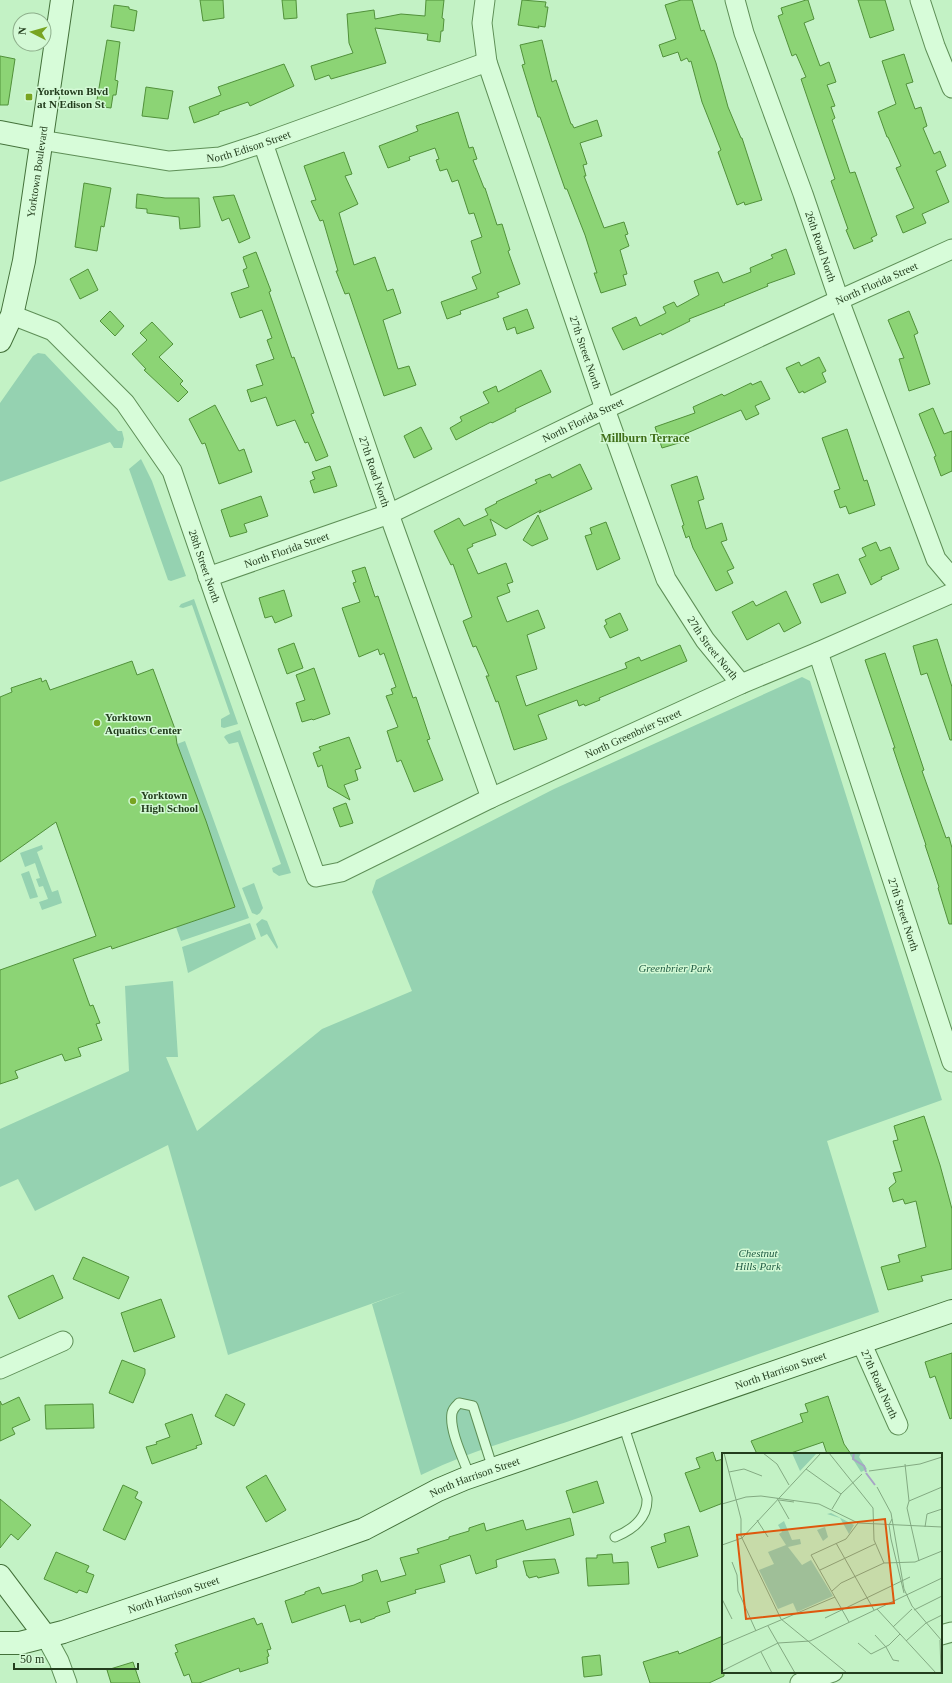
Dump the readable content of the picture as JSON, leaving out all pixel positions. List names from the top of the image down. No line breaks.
{"streets":{"street":["North Edison Street","Yorktown Boulevard","26th Road North","North Florida Street","27th Street North","27th Road North","28th Street North","North Greenbrier Street","North Harrison Street"]},"crossings":[["North Edison Street","Yorktown Boulevard"],["North Edison Street","27th Street North"],["North Edison Street","27th Road North"],["Yorktown Boulevard","28th Street North"],["26th Road North","North Florida Street"],["North Florida Street","27th Street North"],["North Florida Street","27th Road North"],["North Florida Street","28th Street North"],["27th Street North","North Greenbrier Street"],["27th Road North","North Greenbrier Street"],["27th Road North","North Harrison Street"],["28th Street North","North Greenbrier Street"]],"districts":["Millburn Terrace"],"parks":["Greenbrier Park","Chestnut Hills Park"],"places":{"transit":["Yorktown Blvd at N Edison St"],"other":["Yorktown Aquatics Center","Yorktown High School"]},"scale_bar":"50 m","north":"left"}
